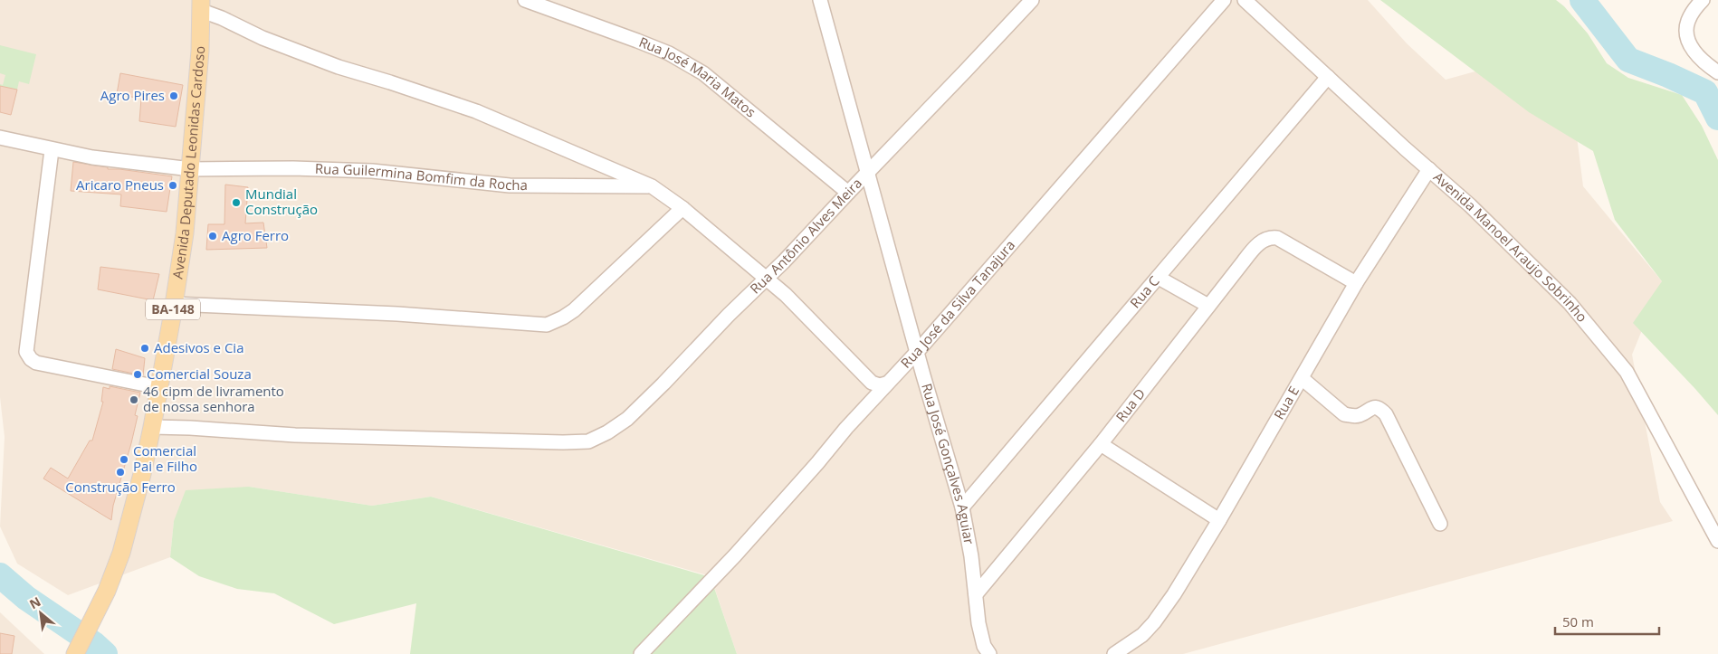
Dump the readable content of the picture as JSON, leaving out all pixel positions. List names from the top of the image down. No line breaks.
{"streets":{"main road":["Avenida Deputado Leonidas Cardoso","BA-148"],"street":["Rua José Maria Matos","Rua Guilermina Bomfim da Rocha","Rua Antônio Alves Meira","Avenida Manoel Araujo Sobrinho","Rua C","Rua José da Silva Tanajura","Rua E","Rua D","Rua José Gonçalves Aguiar"]},"crossings":[["Rua José Maria Matos","Rua Antônio Alves Meira"],["Avenida Deputado Leonidas Cardoso","Rua Guilermina Bomfim da Rocha"],["Avenida Deputado Leonidas Cardoso","Rua Antônio Alves Meira"],["Rua Antônio Alves Meira","Rua José Gonçalves Aguiar"],["Avenida Manoel Araujo Sobrinho","Rua C"],["Avenida Manoel Araujo Sobrinho","Rua E"],["Rua C","Rua José Gonçalves Aguiar"],["Rua José da Silva Tanajura","Rua José Gonçalves Aguiar"],["Rua E","Rua D"],["Rua D","Rua José Gonçalves Aguiar"]],"places":["Agro Pires","Aricaro Pneus","Mundial Construção","Agro Ferro","Adesivos e Cia","Comercial Souza","46 cipm de livramento de nossa senhora","Comercial Pai e Filho","Construção Ferro"],"scale_bar":"50 m","north":"top left"}
